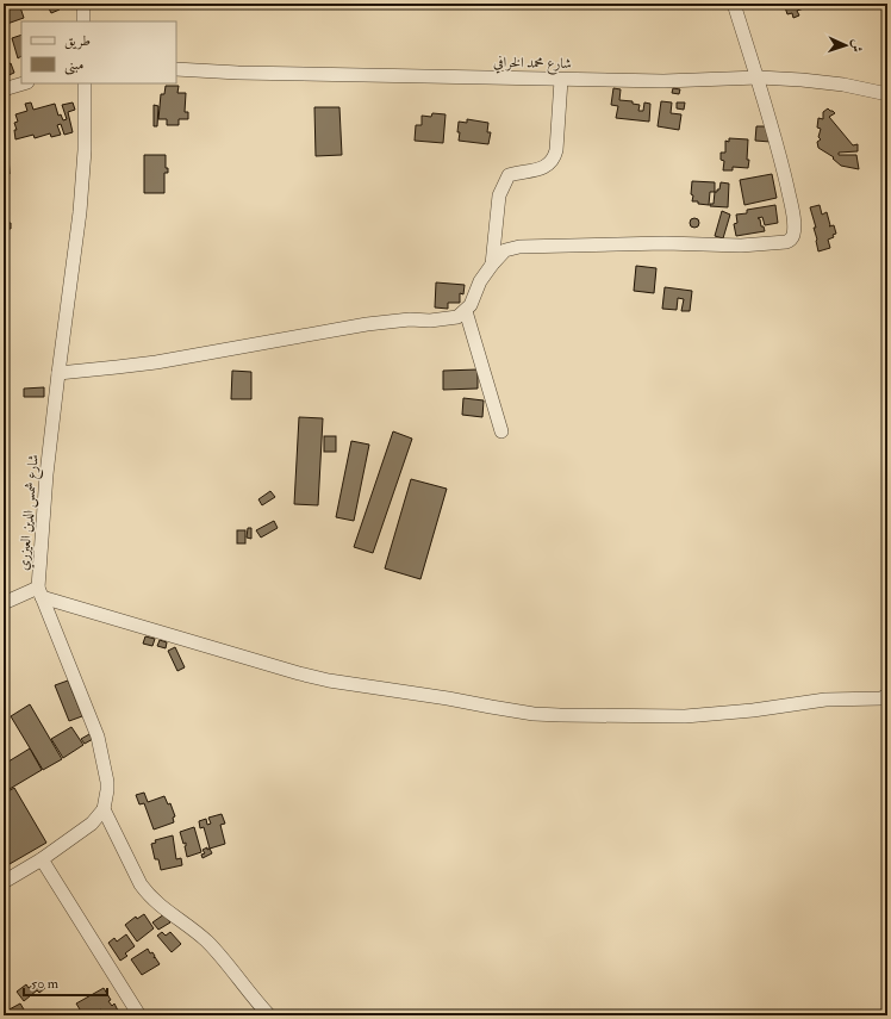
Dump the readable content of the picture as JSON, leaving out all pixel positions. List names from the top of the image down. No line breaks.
{"streets":{"street":["شارع محمد الخرافي","شارع شمس الدين العيزري"]},"legend":["طريق","مبنى"],"scale_bar":"50 m","north":"right"}
